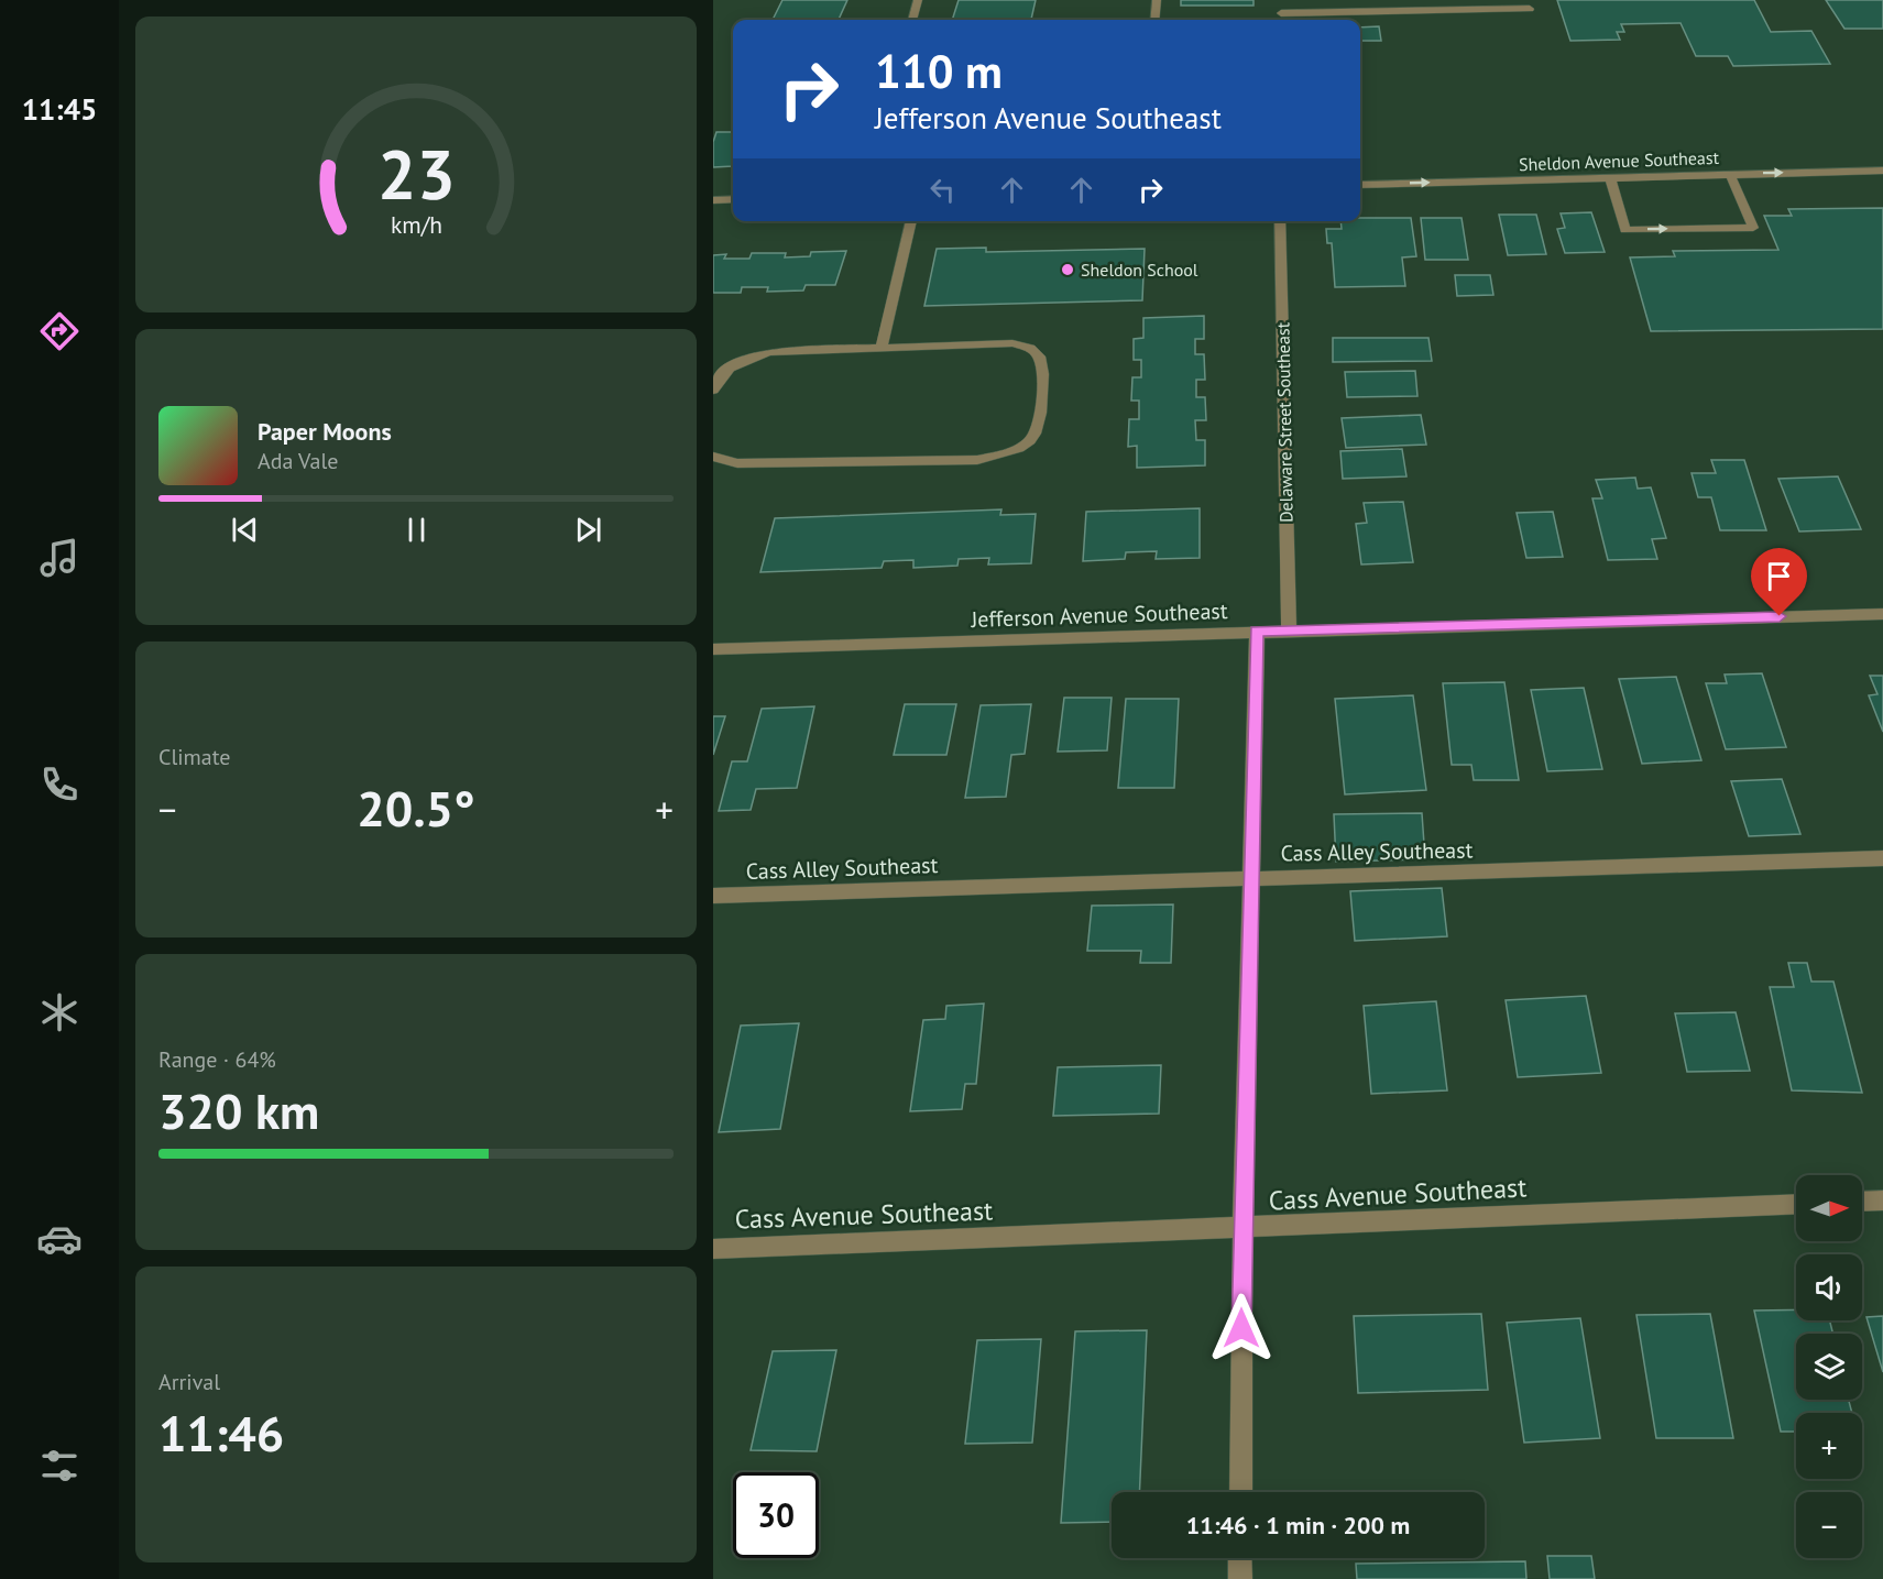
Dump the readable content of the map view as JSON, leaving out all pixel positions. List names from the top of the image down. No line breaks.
{"streets":{"street":["Sheldon Avenue Southeast","Delaware Street Southeast","Jefferson Avenue Southeast","Cass Alley Southeast","Cass Avenue Southeast"]},"crossings":[["Delaware Street Southeast","Jefferson Avenue Southeast"]],"one_way":["Sheldon Avenue Southeast"],"places":["Sheldon School"],"north":"right","page":{"tabs":"11:45","turn":["110 m","Jefferson Avenue Southeast"],"song":["Paper Moons","Ada Vale"],"tile":["Climate",["Range · 64%","320 km"],["Arrival","11:46"]],"heat":["−","20.5°","+"],"map_buttons":["+","−"],"limit":"30","trip":"11:46 · 1 min · 200 m","gauge":["23","km/h"]}}
